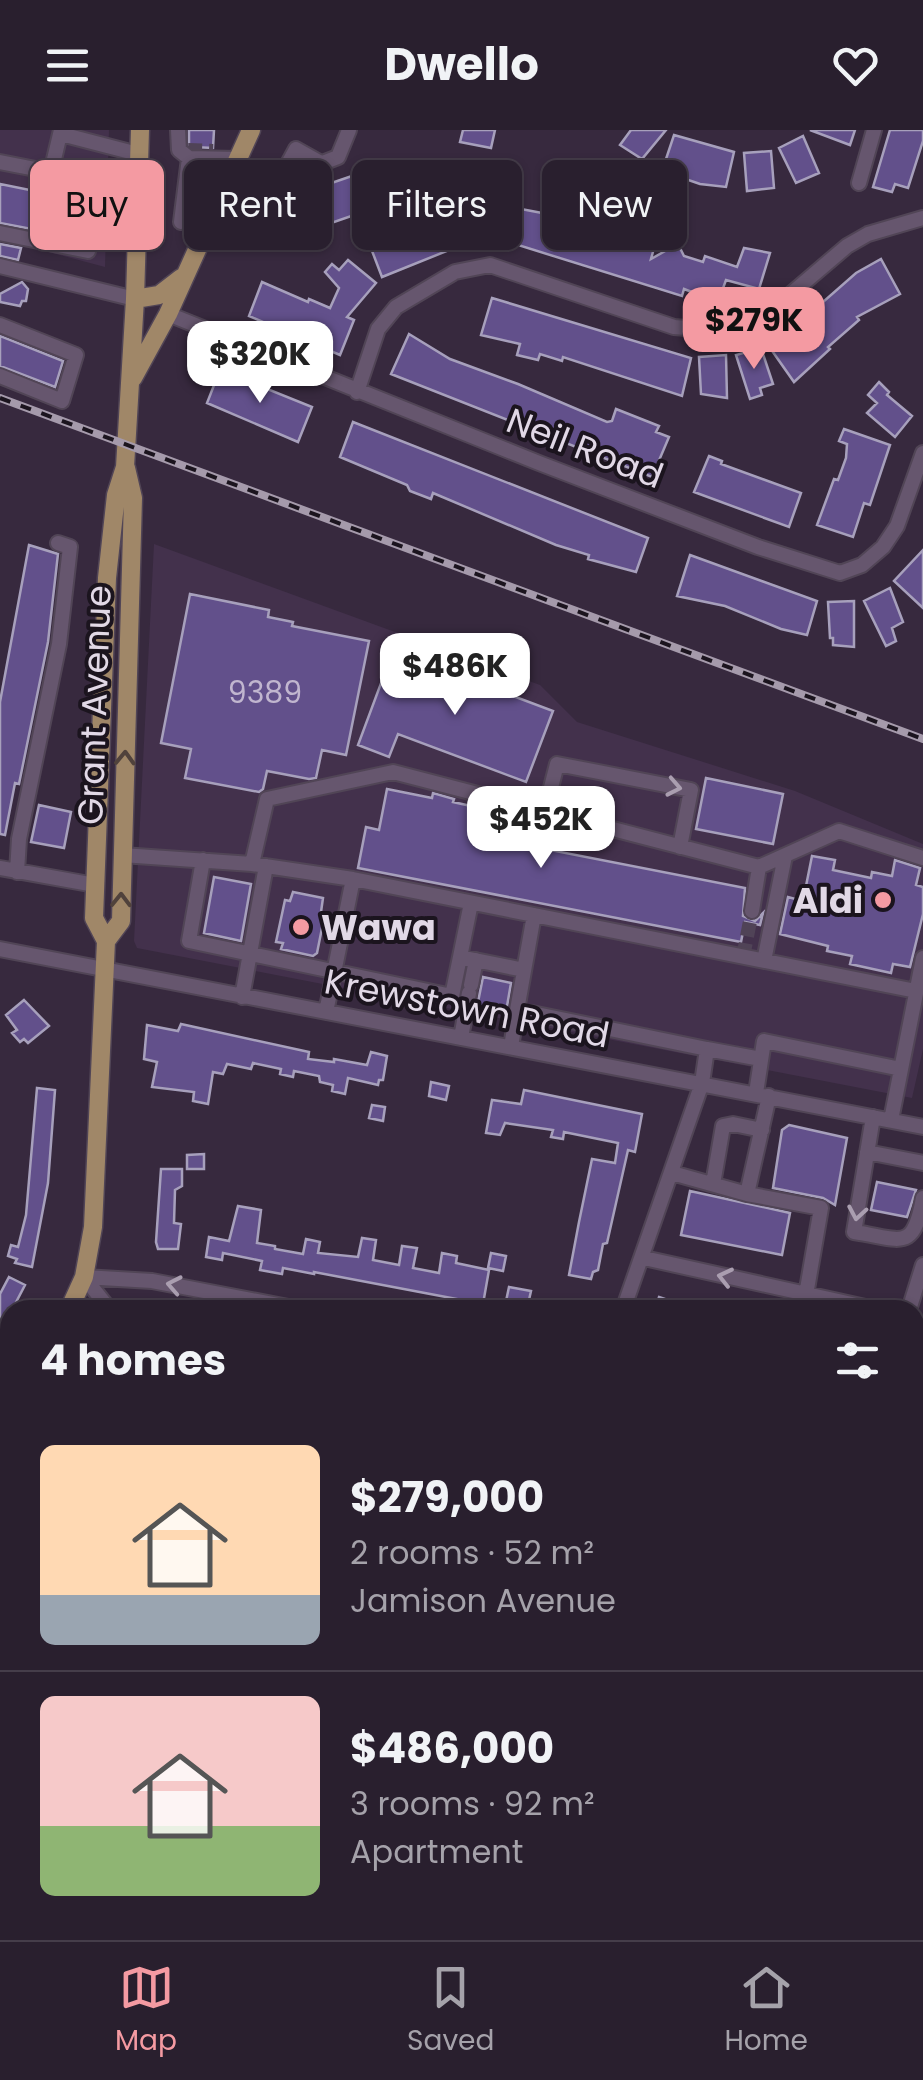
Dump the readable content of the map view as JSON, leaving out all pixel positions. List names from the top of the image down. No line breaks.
{"streets":{"main road":["Grant Avenue"],"street":["Neil Road","Krewstown Road"]},"crossings":[["Grant Avenue","Krewstown Road"]],"places":["Aldi","Wawa"],"house_numbers":["9389"],"page":{"header":"Dwello","chip":["Buy","Rent","Filters","New"],"price":["$279K","$320K","$486K","$452K"],"heading":"4 homes","list":[{"name":"$279,000","note":"2 rooms · 52 m² · Jamison Avenue"},{"name":"$486,000","note":"3 rooms · 92 m² · Apartment"}],"tabs":["Map","Saved","Home"]}}
